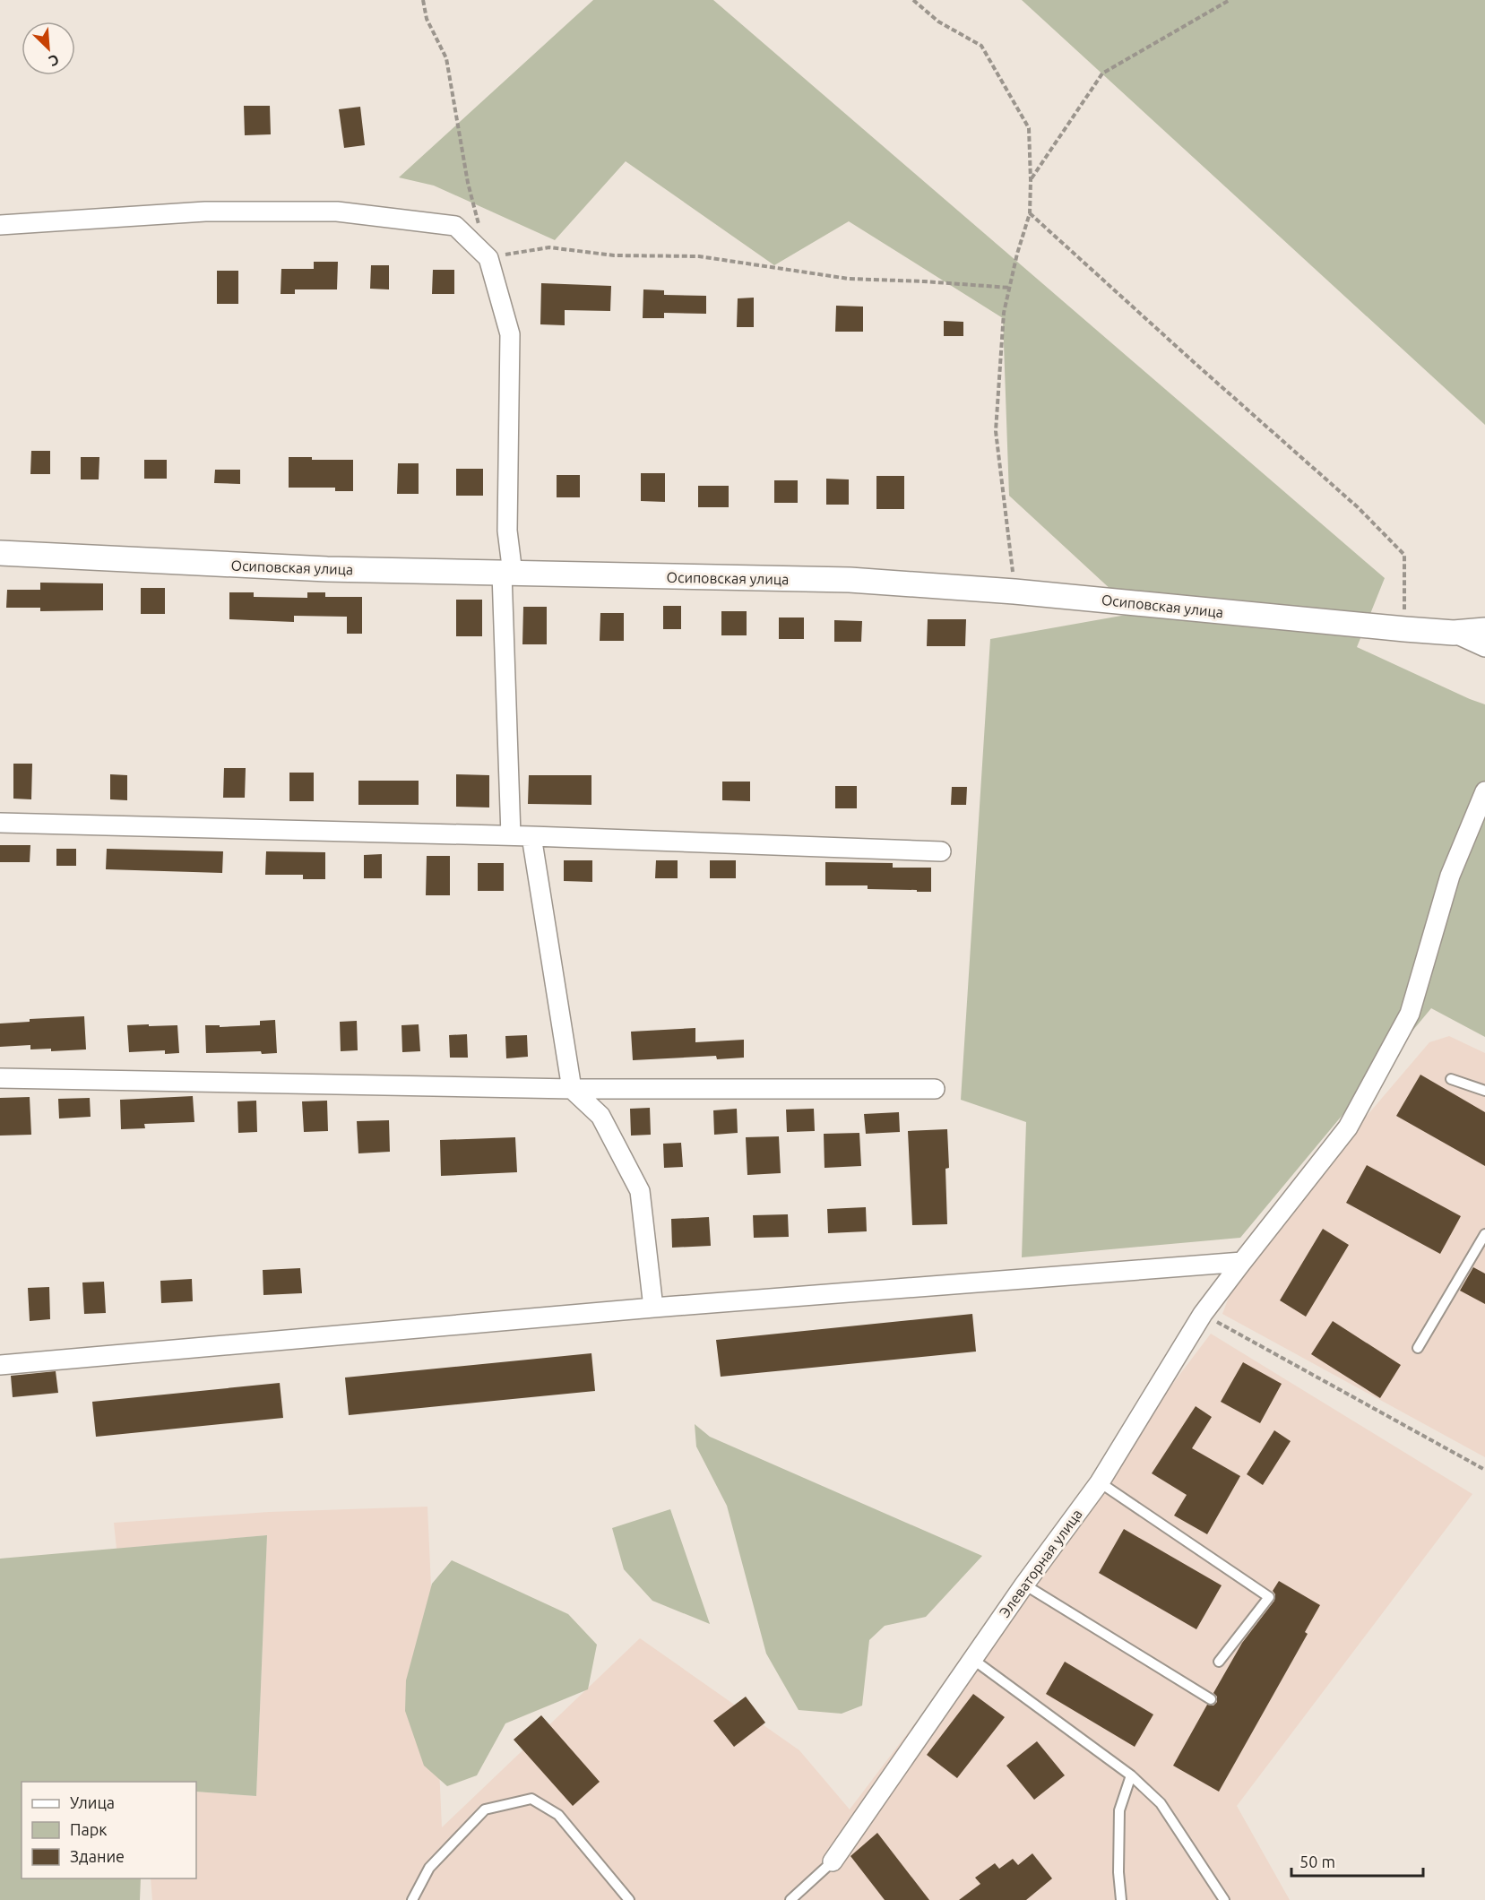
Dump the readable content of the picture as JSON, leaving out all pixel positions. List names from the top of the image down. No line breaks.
{"streets":{"street":["Осиповская улица","Элеваторная улица"]},"legend":["Улица","Парк","Здание"],"scale_bar":"50 m","north":"bottom right"}
